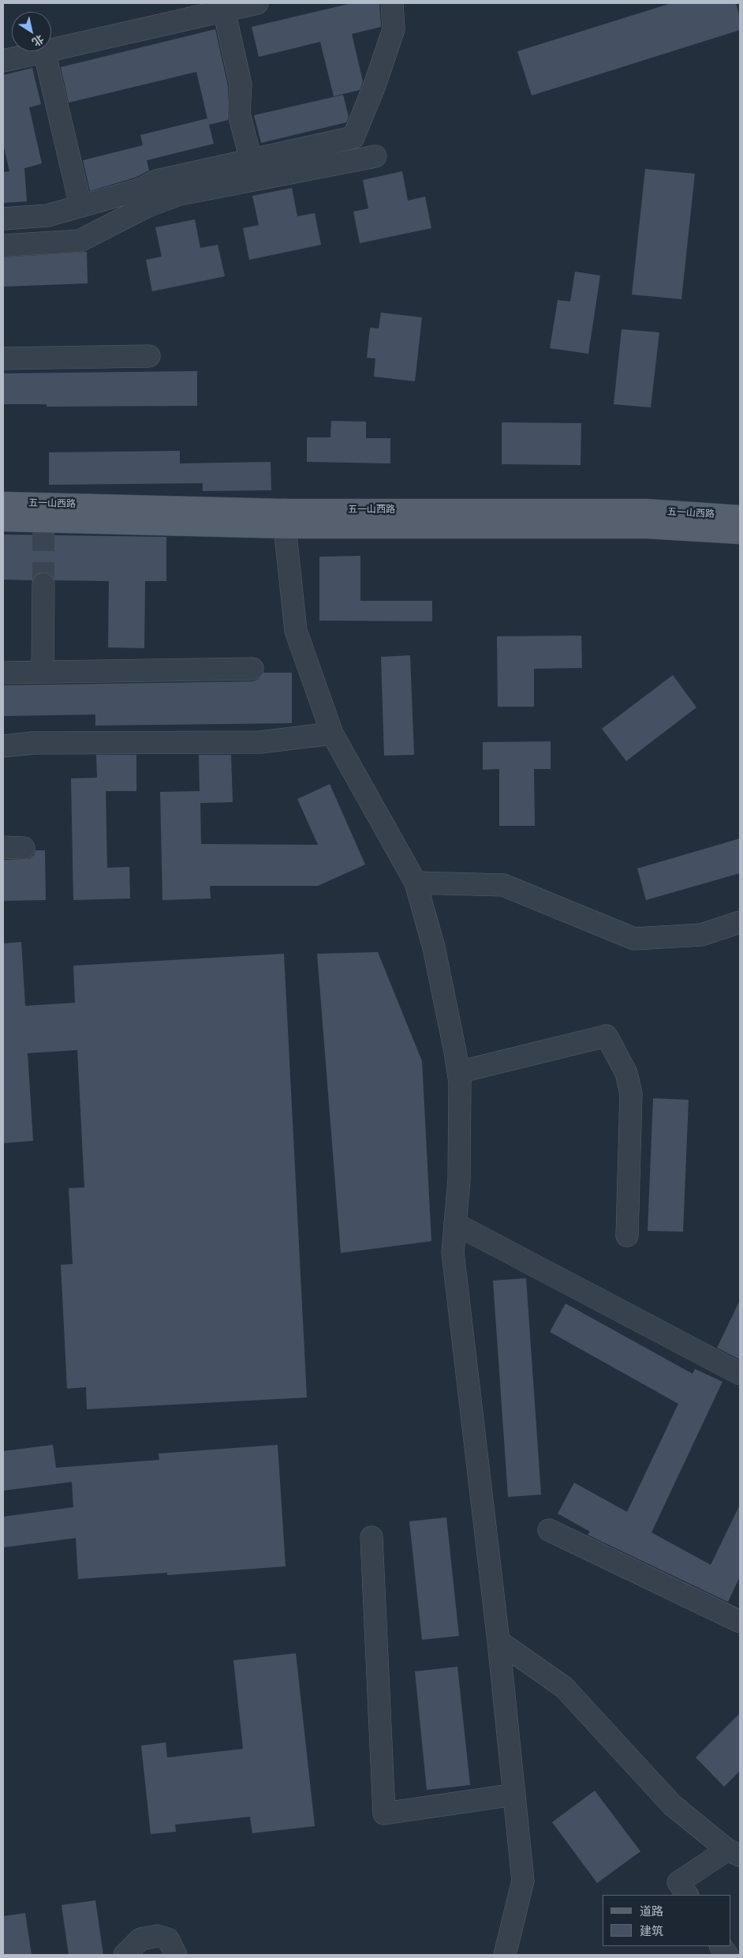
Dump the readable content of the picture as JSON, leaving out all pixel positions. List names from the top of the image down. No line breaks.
{"streets":{"main road":["五一山西路"]},"legend":["道路","建筑"],"north":"bottom right"}
